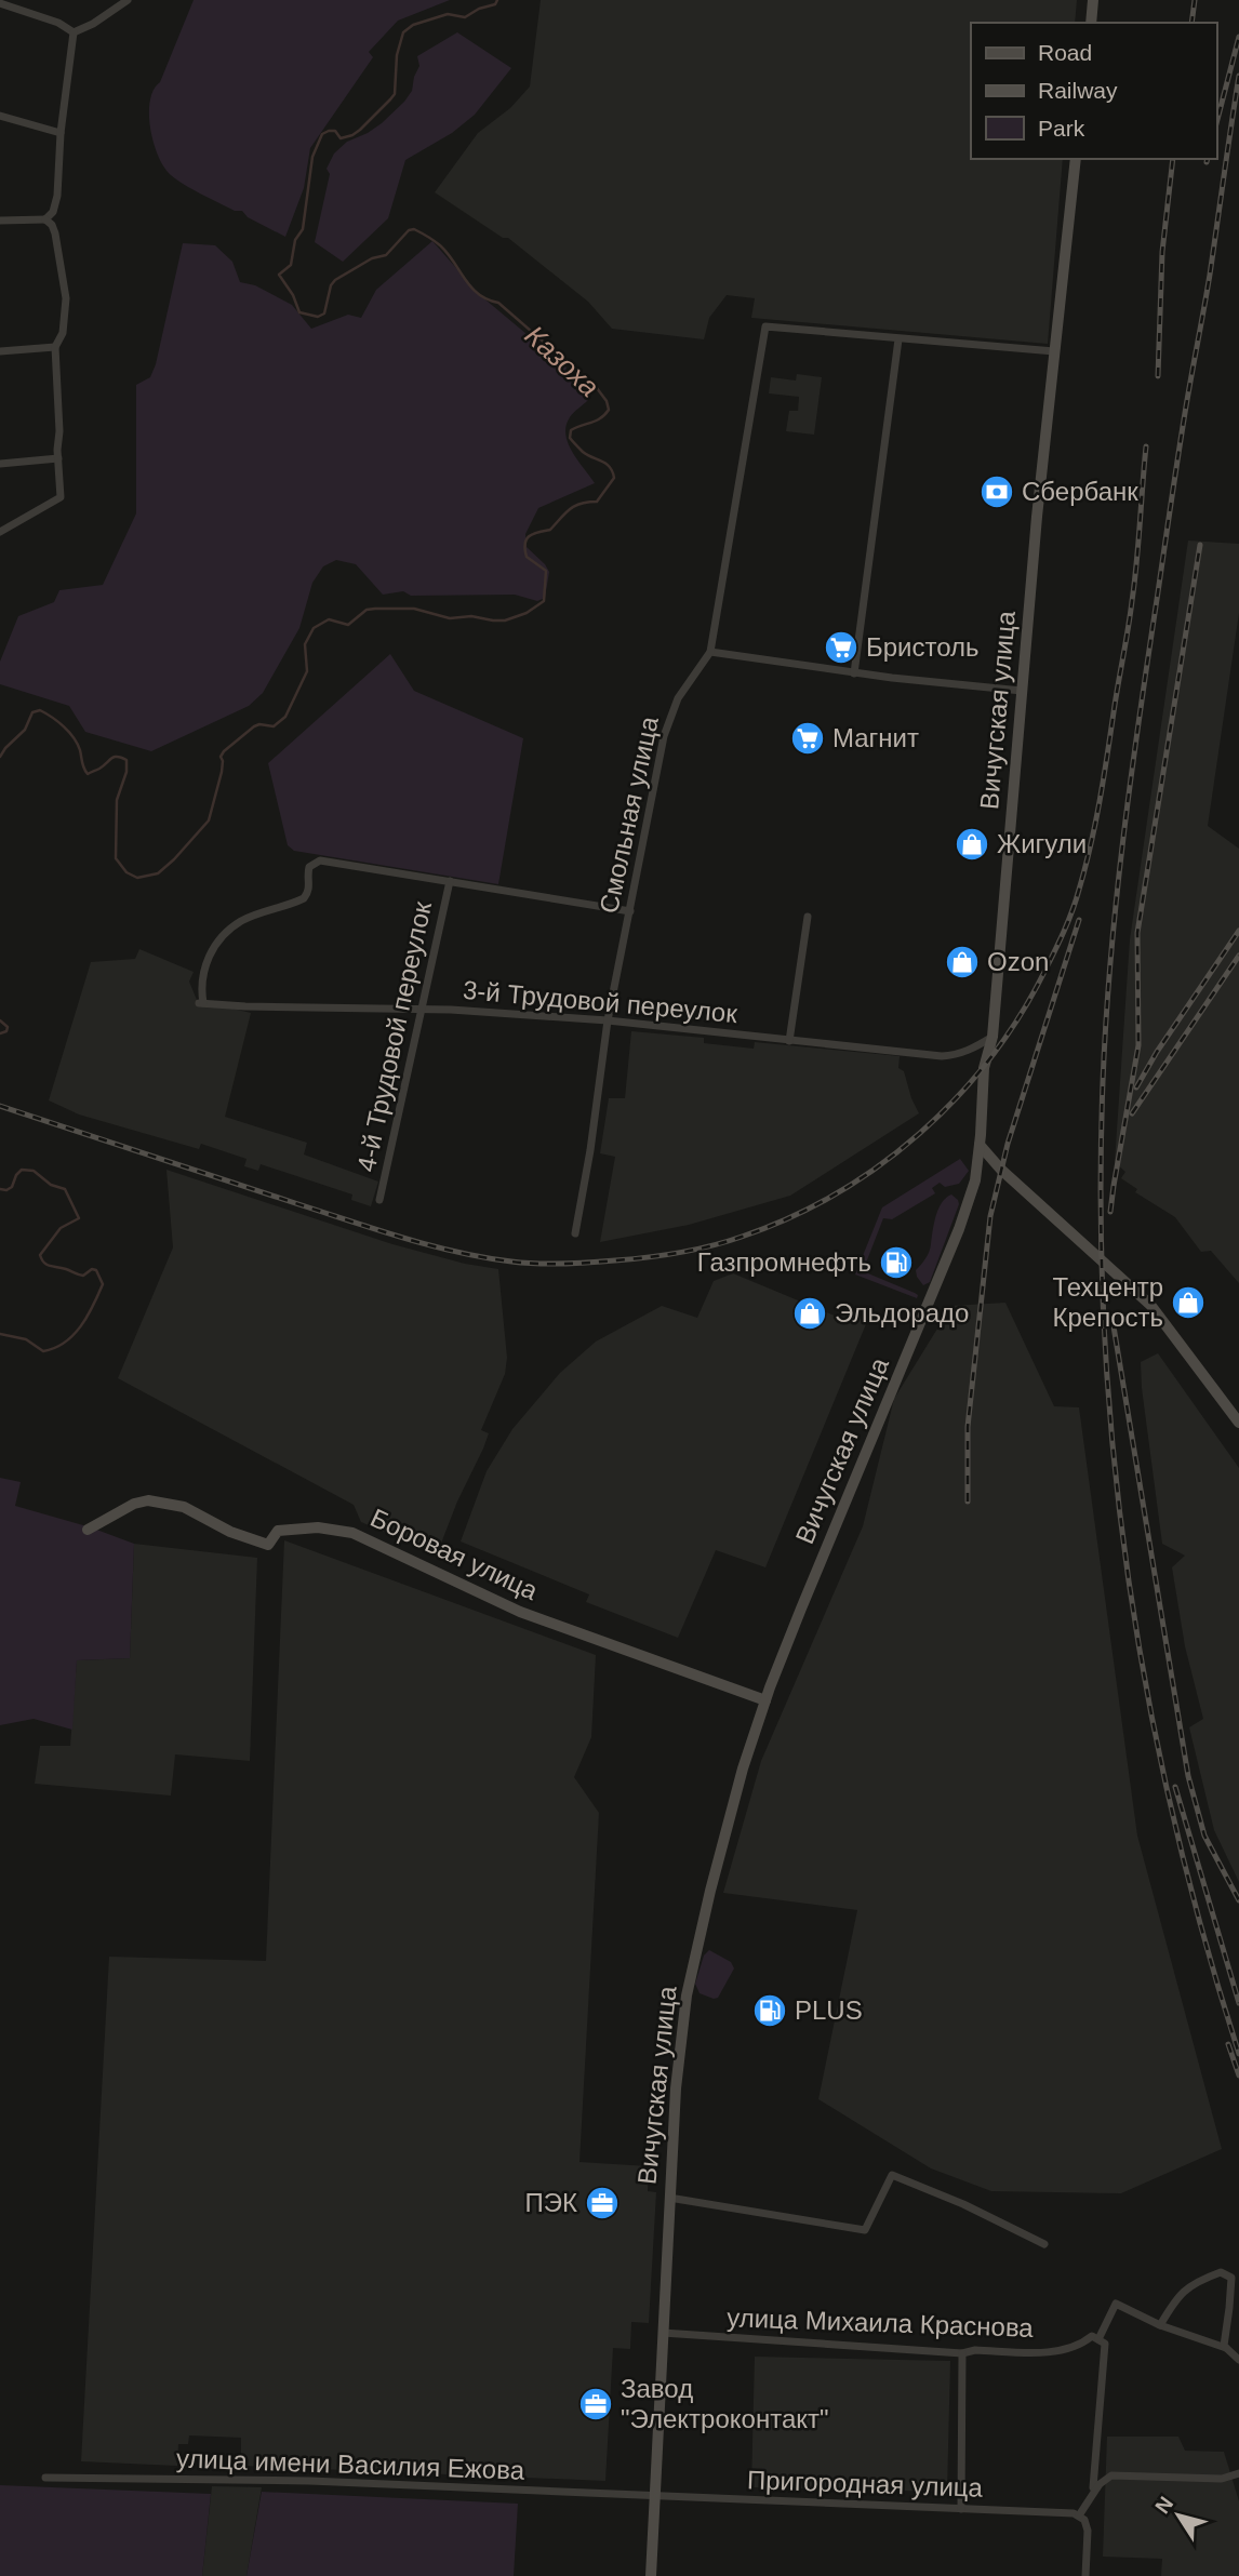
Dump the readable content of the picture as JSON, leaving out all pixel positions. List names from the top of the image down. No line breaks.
{"streets":{"main road":["Вичугская улица","Боровая улица"],"street":["Смольная улица","3-й Трудовой переулок","4-й Трудовой переулок","улица Михаила Краснова","улица имени Василия Ежова","Пригородная улица"]},"crossings":[["Вичугская улица","3-й Трудовой переулок"],["Вичугская улица","Боровая улица"],["Вичугская улица","улица Михаила Краснова"],["Вичугская улица","улица имени Василия Ежова"],["Вичугская улица","Пригородная улица"],["Смольная улица","3-й Трудовой переулок"],["3-й Трудовой переулок","4-й Трудовой переулок"],["улица имени Василия Ежова","Пригородная улица"]],"water":["Казоха"],"places":{"bank":["Сбербанк"],"supermarket":["Бристоль","Магнит"],"shop":["Жигули","Ozon","Техцентр Крепость","Эльдорадо"],"fuel station":["Газпромнефть","PLUS"],"office":["ПЭК","Завод \"Электроконтакт\""]},"legend":["Road","Railway","Park"],"north":"top left"}
